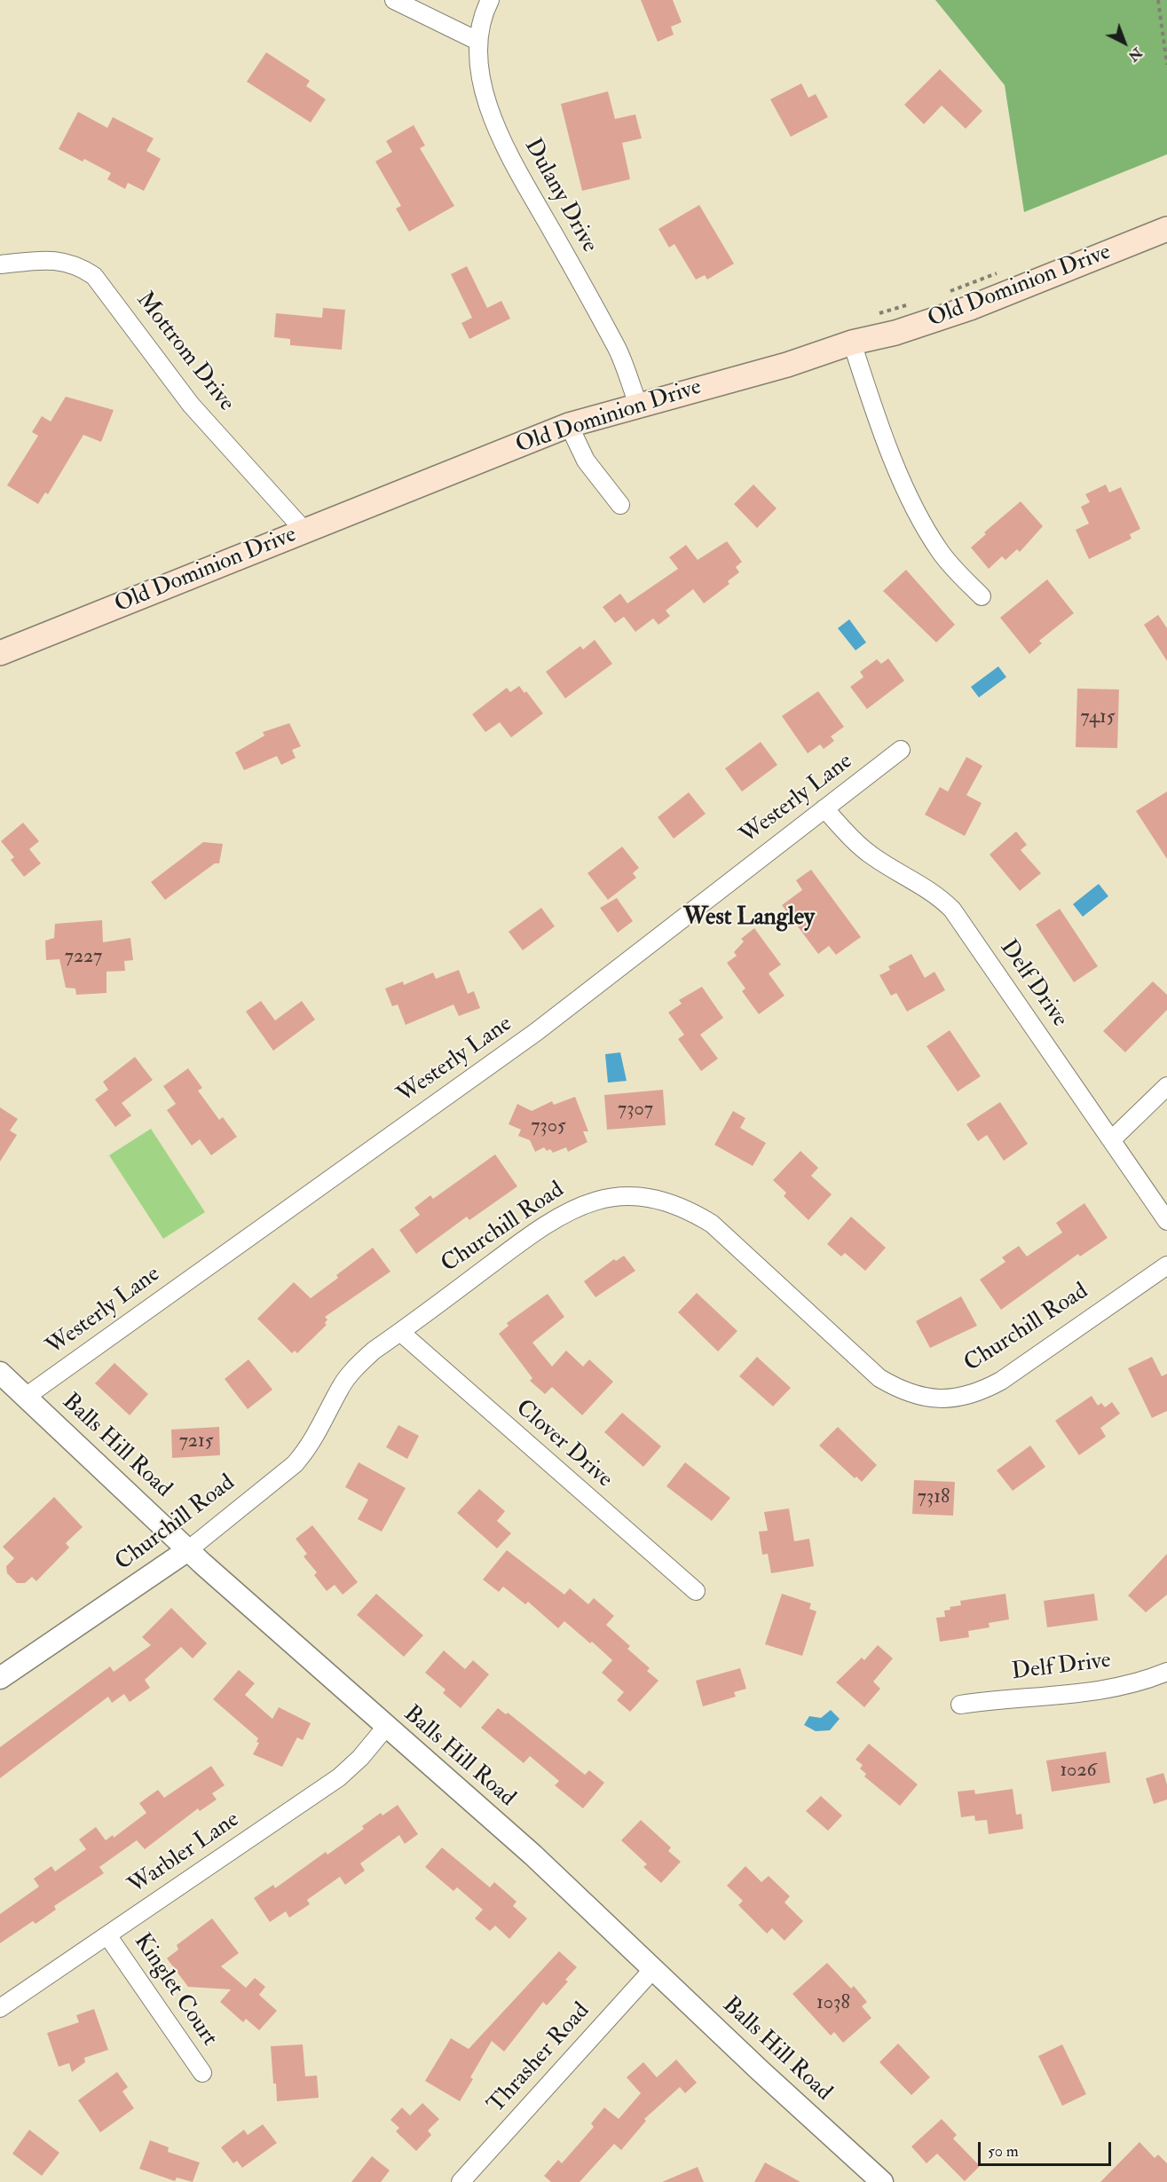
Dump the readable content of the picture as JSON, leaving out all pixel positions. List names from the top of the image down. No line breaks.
{"streets":{"main road":["Old Dominion Drive"],"street":["Dulany Drive","Mottrom Drive","Westerly Lane","Delf Drive","Churchill Road","Clover Drive","Balls Hill Road","Warbler Lane","Kinglet Court","Thrasher Road"]},"crossings":[["Dulany Drive","Old Dominion Drive"],["Old Dominion Drive","Mottrom Drive"],["Westerly Lane","Delf Drive"],["Westerly Lane","Balls Hill Road"],["Churchill Road","Clover Drive"],["Churchill Road","Balls Hill Road"],["Balls Hill Road","Warbler Lane"],["Balls Hill Road","Thrasher Road"],["Warbler Lane","Kinglet Court"]],"districts":["West Langley"],"house_numbers":["7415","7227","7307","7305","7215","7318","1026","1038"],"scale_bar":"50 m","north":"bottom right"}
